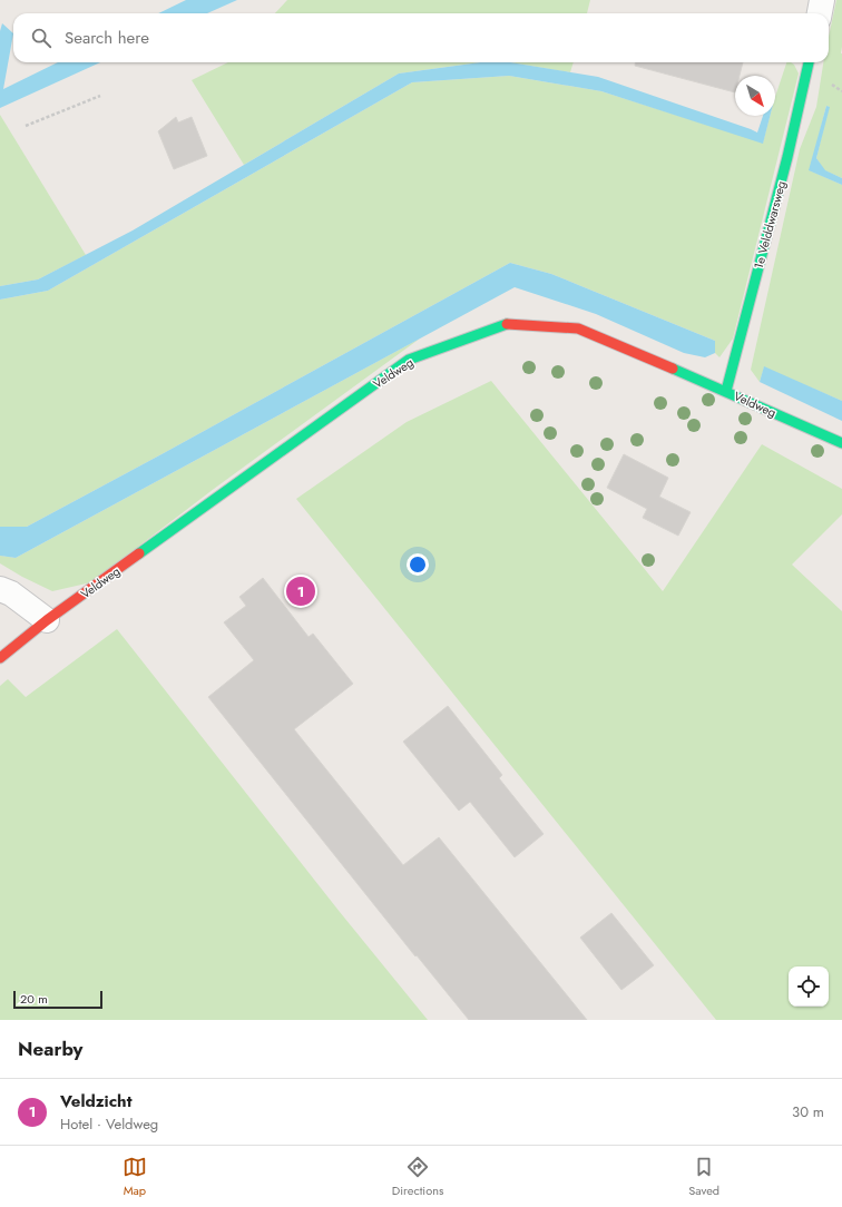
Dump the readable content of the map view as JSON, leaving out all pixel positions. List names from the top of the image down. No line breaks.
{"streets":{"street":["1e Velddwarsweg","Veldweg"]},"crossings":[["1e Velddwarsweg","Veldweg"]],"scale_bar":"20 m","north":"bottom right","page":{"search":"Search here","pins":"1","scale":"20 m","heading":"Nearby","list":[{"mark":"1","name":"Veldzicht","note":"Hotel · Veldweg","value":"30 m"}],"nav":["Map","Directions","Saved"]}}
